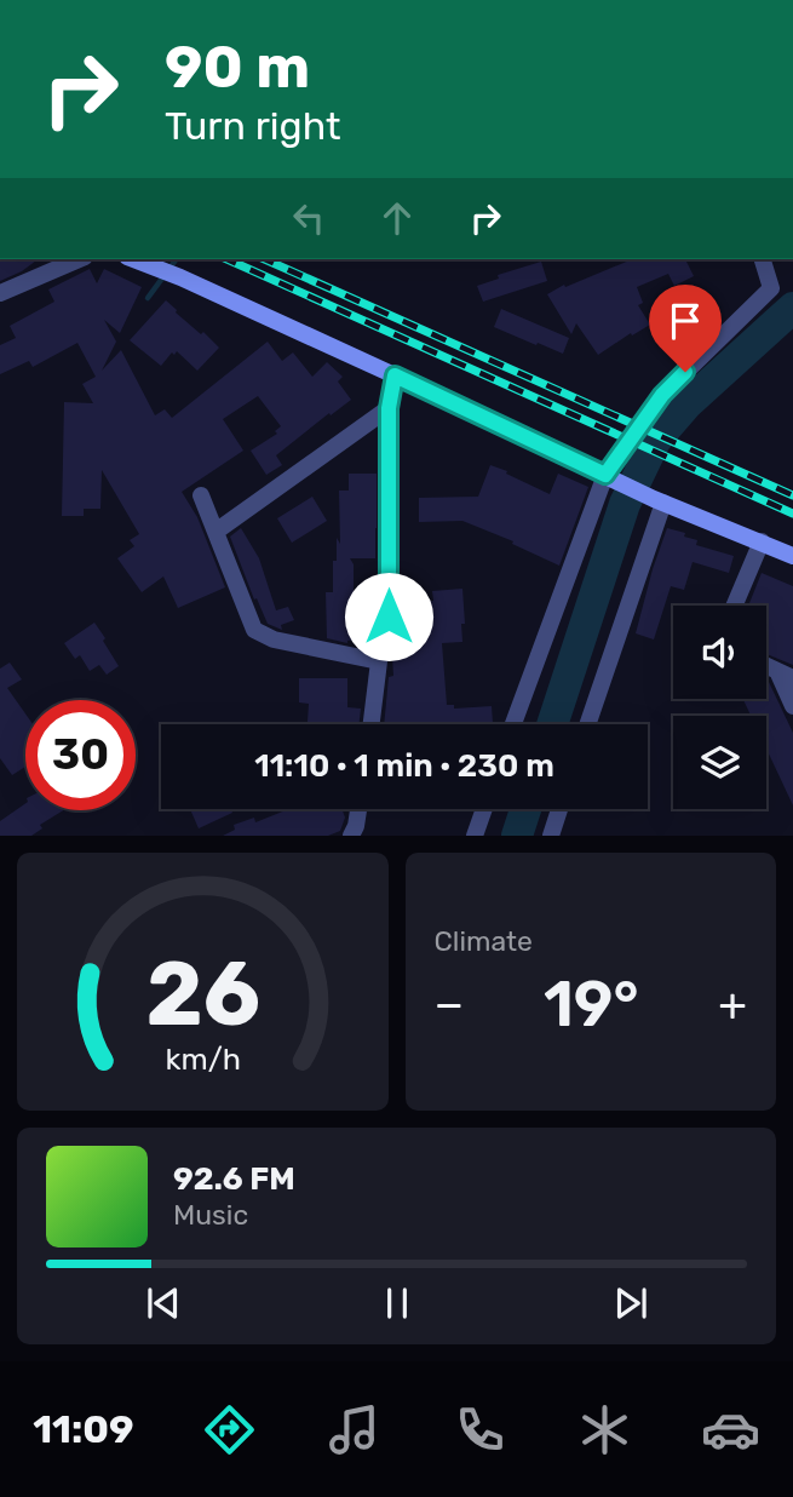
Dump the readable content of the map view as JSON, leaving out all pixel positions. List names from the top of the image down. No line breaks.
{"page":{"turn":["90 m","Turn right"],"limit":"30","trip":"11:10 · 1 min · 230 m","tile":"Climate","heat":["−","19°","+"],"song":["92.6 FM","Music"],"tabs":"11:09","gauge":["26","km/h"]}}
